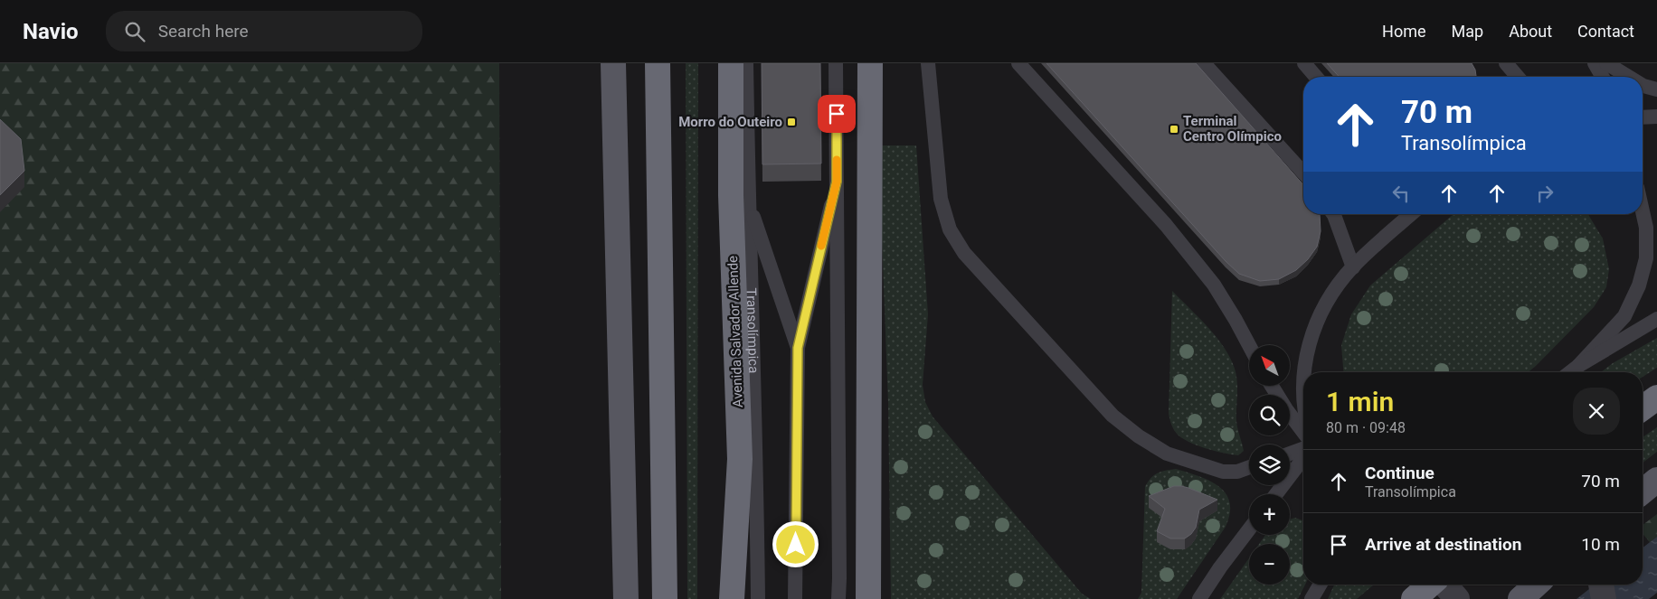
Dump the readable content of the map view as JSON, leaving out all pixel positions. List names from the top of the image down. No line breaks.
{"streets":{"highway":["Avenida Salvador Allende"],"lane":["Transolímpica"]},"places":{"transit":["Morro do Outeiro","Terminal Centro Olímpico"]},"north":"top left","page":{"header":"Navio","search":"Search here","nav":["Home","Map","About","Contact"],"turn":["70 m","Transolímpica"],"map_buttons":["+","−"],"heading":["1 min","80 m · 09:48"],"list":[{"name":"Continue","note":"Transolímpica","value":"70 m"},{"name":"Arrive at destination","value":"10 m"}]}}
